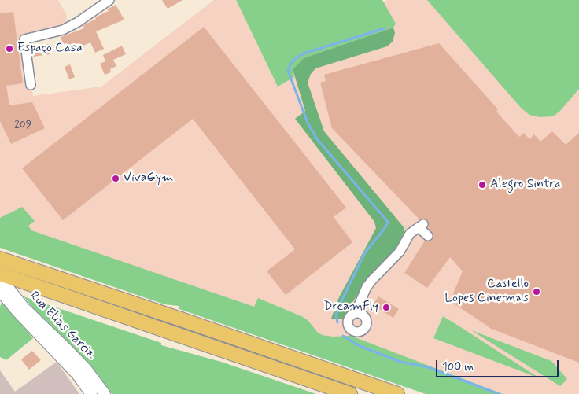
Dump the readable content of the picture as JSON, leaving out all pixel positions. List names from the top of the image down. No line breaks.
{"streets":{"street":["Rua Elias Garcia"]},"places":["Espaço Casa","VivaGym","Alegro Sintra","Castello Lopes Cinemas","DreamFly"],"house_numbers":["209"],"scale_bar":"100 m"}
